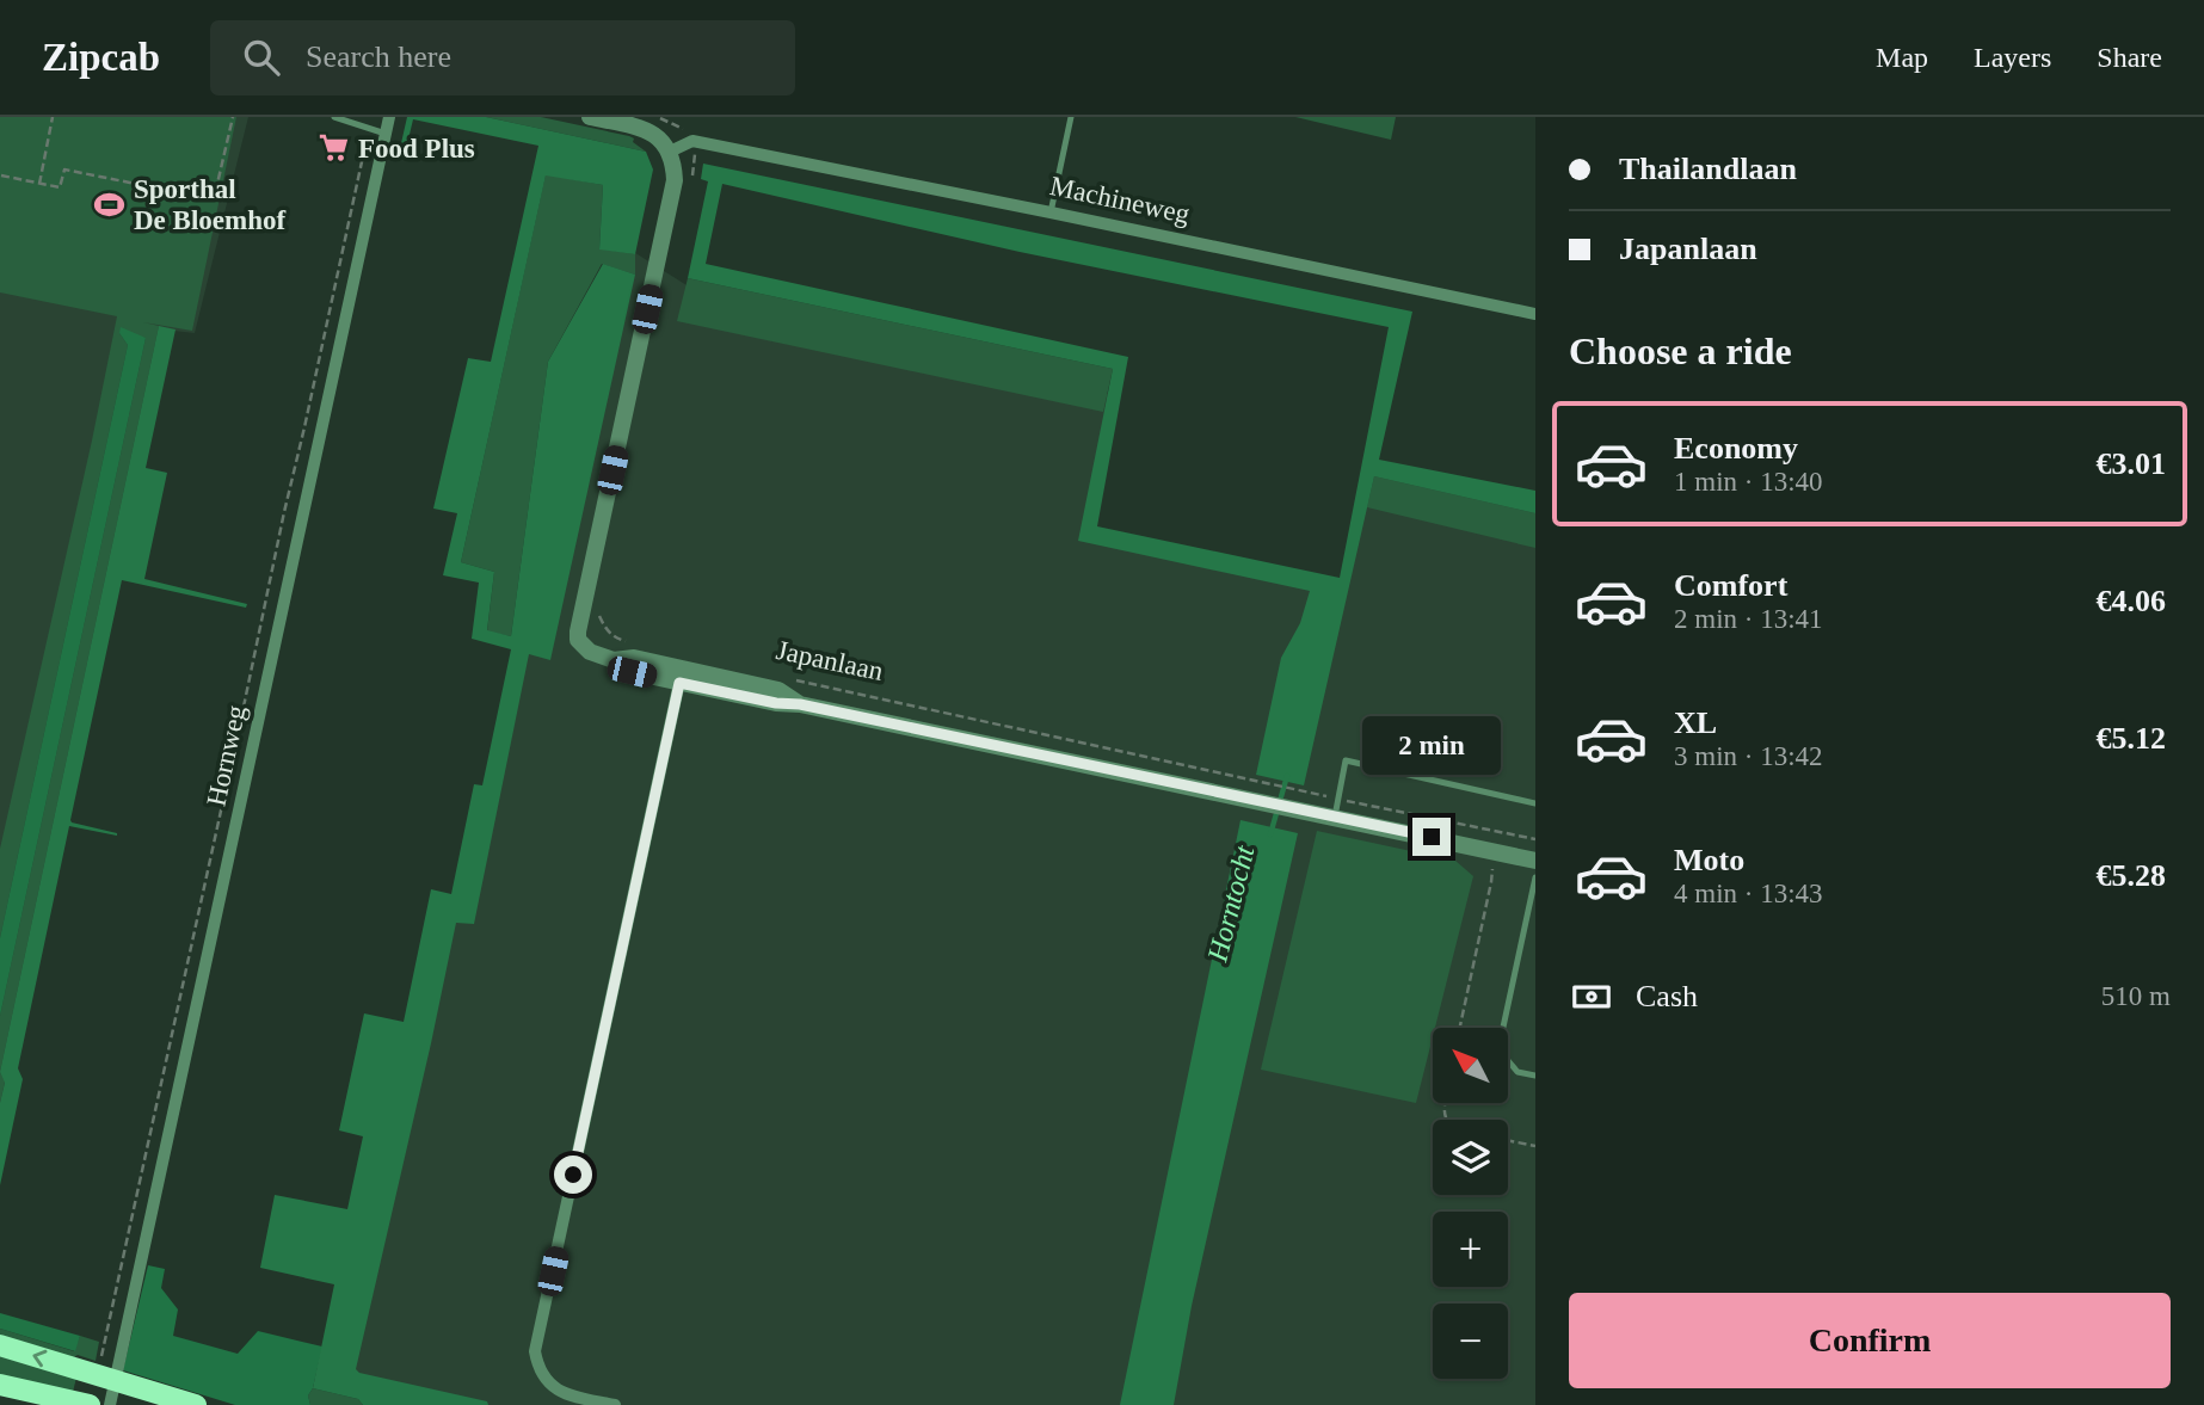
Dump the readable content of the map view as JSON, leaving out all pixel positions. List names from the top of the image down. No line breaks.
{"streets":{"street":["Machineweg","Japanlaan","Hornweg"]},"water":["Horntocht"],"places":{"supermarket":["Food Plus"],"sports":["Sporthal De Bloemhof"]},"north":"top left","page":{"header":"Zipcab","search":"Search here","nav":["Map","Layers","Share"],"banner":["Thailandlaan","Japanlaan"],"heading":"Choose a ride","list":[{"name":"Economy","note":"1 min · 13:40","value":"€3.01"},{"name":"Comfort","note":"2 min · 13:41","value":"€4.06"},{"name":"XL","note":"3 min · 13:42","value":"€5.12"},{"name":"Moto","note":"4 min · 13:43","value":"€5.28"}],"bubble":"2 min","pay":["Cash","510 m"],"map_buttons":["+","−"],"buttons":"Confirm"}}
